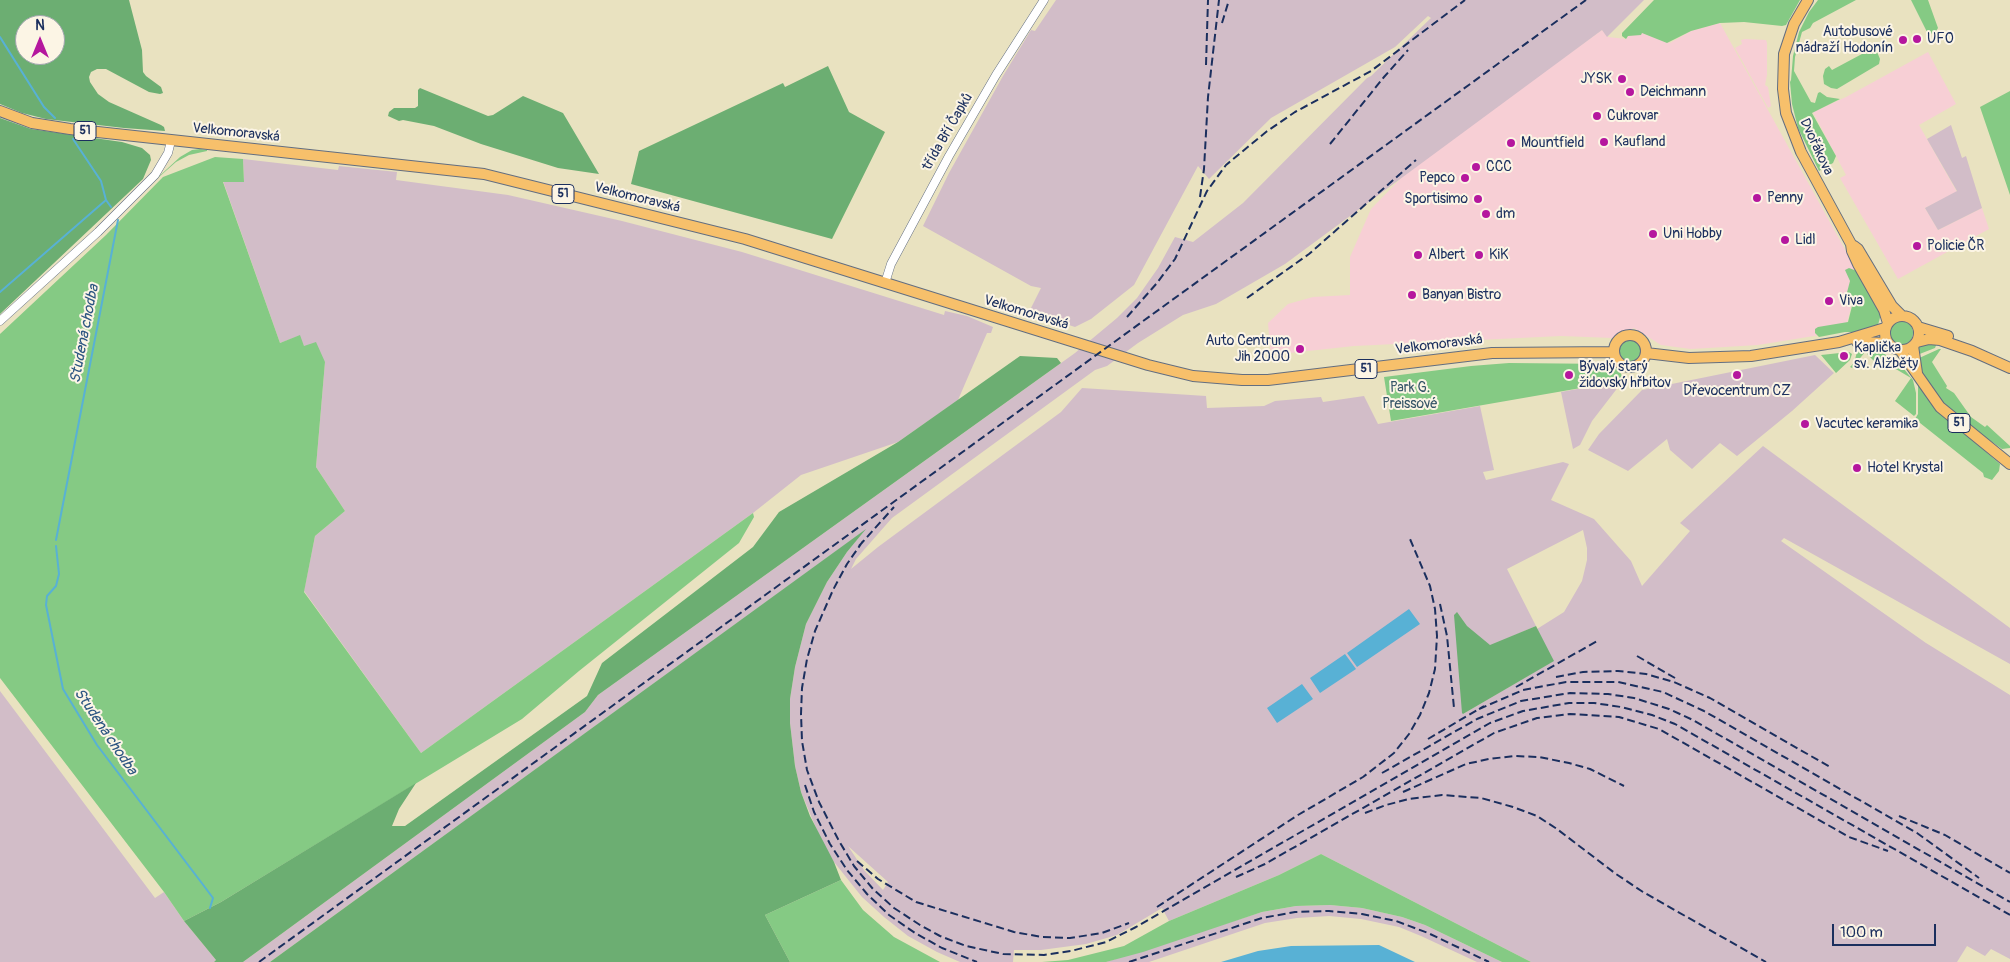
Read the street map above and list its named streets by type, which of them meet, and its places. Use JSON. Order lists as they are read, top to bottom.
{
  "streets": {
    "main road": ["51", "Velkomoravská", "Dvořákova"],
    "street": ["třída Bří Čapků"]
  },
  "crossings": [
    ["51", "Velkomoravská"],
    ["51", "Dvořákova"],
    ["třída Bří Čapků", "Velkomoravská"]
  ],
  "water": ["Studená chodba"],
  "parks": ["Park G. Preissové"],
  "places": [
    "UFO",
    "Autobusové nádraží Hodonín",
    "JYSK",
    "Deichmann",
    "Cukrovar",
    "Kaufland",
    "Mountfield",
    "CCC",
    "Pepco",
    "Penny",
    "Sportisimo",
    "dm",
    "Uni Hobby",
    "Lidl",
    "Policie ČR",
    "Albert",
    "KiK",
    "Banyan Bistro",
    "Viva",
    "Auto Centrum Jih 2000",
    "Kaplička sv. Alžběty",
    "Bývalý starý židovský hřbitov",
    "Dřevocentrum CZ",
    "Vacutec keramika",
    "Hotel Krystal"
  ],
  "scale_bar": "100 m",
  "north": "top"
}
